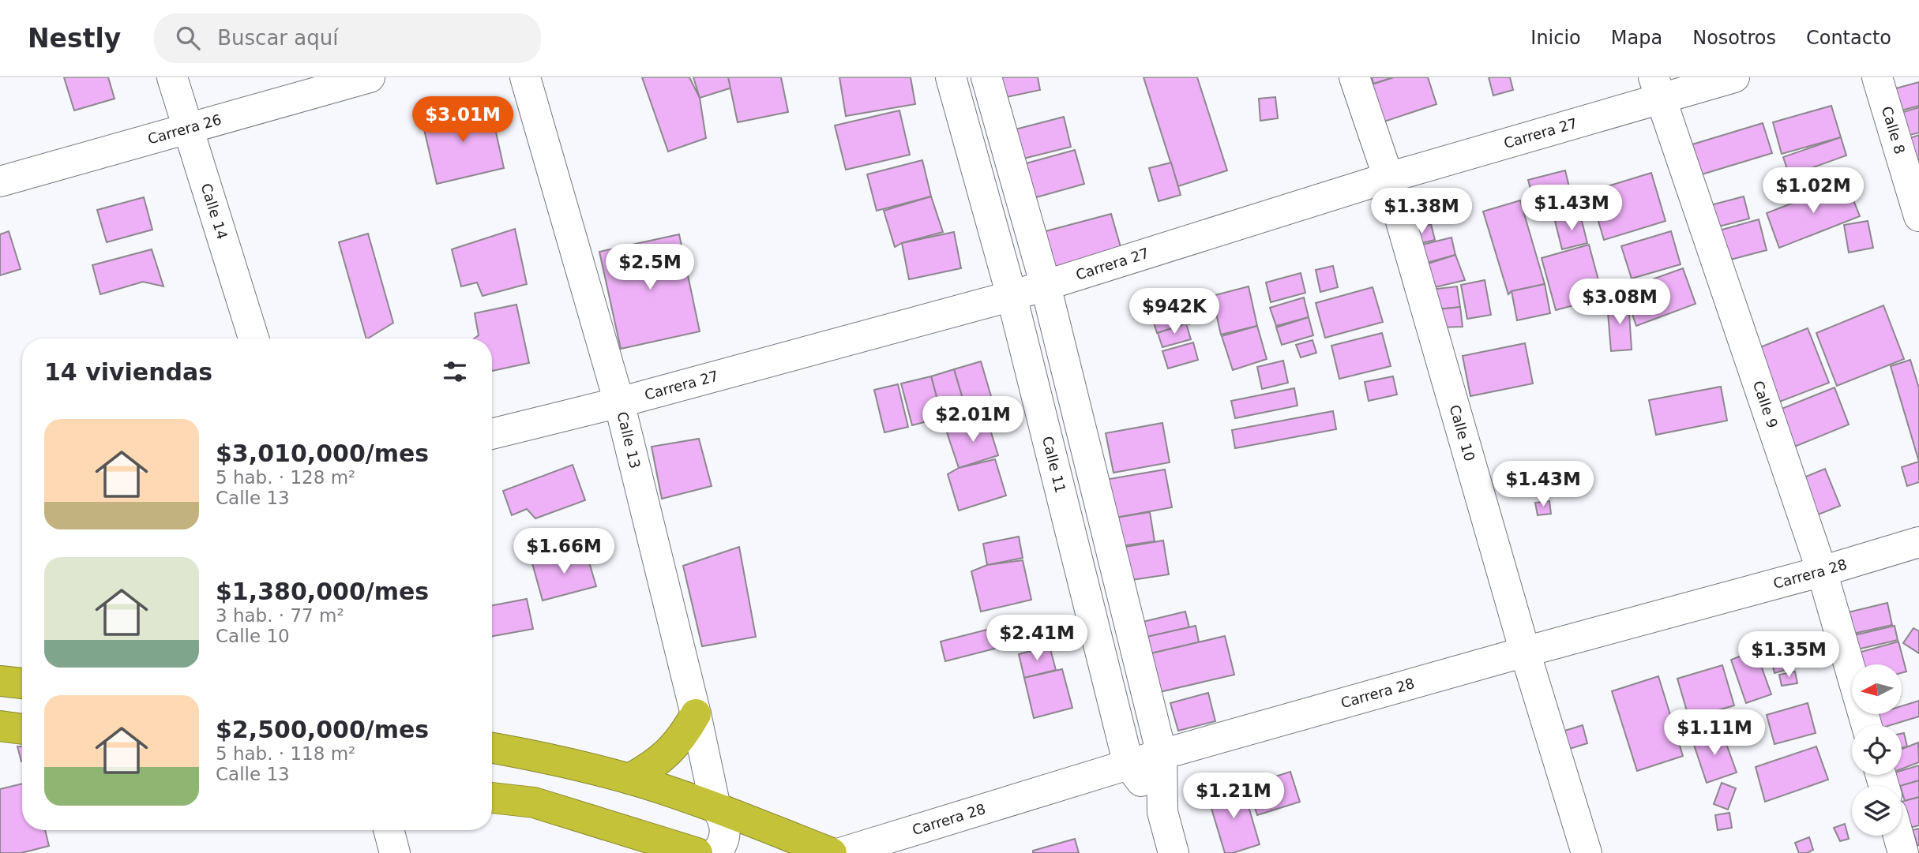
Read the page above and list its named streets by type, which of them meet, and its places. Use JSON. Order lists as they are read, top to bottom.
{
  "streets": {
    "street": [
      "Carrera 26",
      "Calle 8",
      "Carrera 27",
      "Calle 14",
      "Calle 9",
      "Calle 10",
      "Calle 13",
      "Calle 11",
      "Carrera 28"
    ]
  },
  "crossings": [
    ["Carrera 26", "Calle 14"],
    ["Carrera 27", "Calle 9"],
    ["Carrera 27", "Calle 10"],
    ["Carrera 27", "Calle 13"],
    ["Carrera 27", "Calle 11"],
    ["Calle 9", "Carrera 28"],
    ["Calle 10", "Carrera 28"],
    ["Calle 11", "Carrera 28"]
  ],
  "north": "left",
  "page": {
    "header": "Nestly",
    "search": "Buscar aquí",
    "nav": [
      "Inicio",
      "Mapa",
      "Nosotros",
      "Contacto"
    ],
    "price": [
      "$3.01M",
      "$1.02M",
      "$1.43M",
      "$1.38M",
      "$2.5M",
      "$3.08M",
      "$942K",
      "$2.01M",
      "$1.43M",
      "$1.66M",
      "$2.41M",
      "$1.35M",
      "$1.11M",
      "$1.21M"
    ],
    "heading": "14 viviendas",
    "list": [
      {
        "name": "$3,010,000/mes",
        "note": "5 hab. · 128 m² · Calle 13"
      },
      {
        "name": "$1,380,000/mes",
        "note": "3 hab. · 77 m² · Calle 10"
      },
      {
        "name": "$2,500,000/mes",
        "note": "5 hab. · 118 m² · Calle 13"
      }
    ]
  }
}
